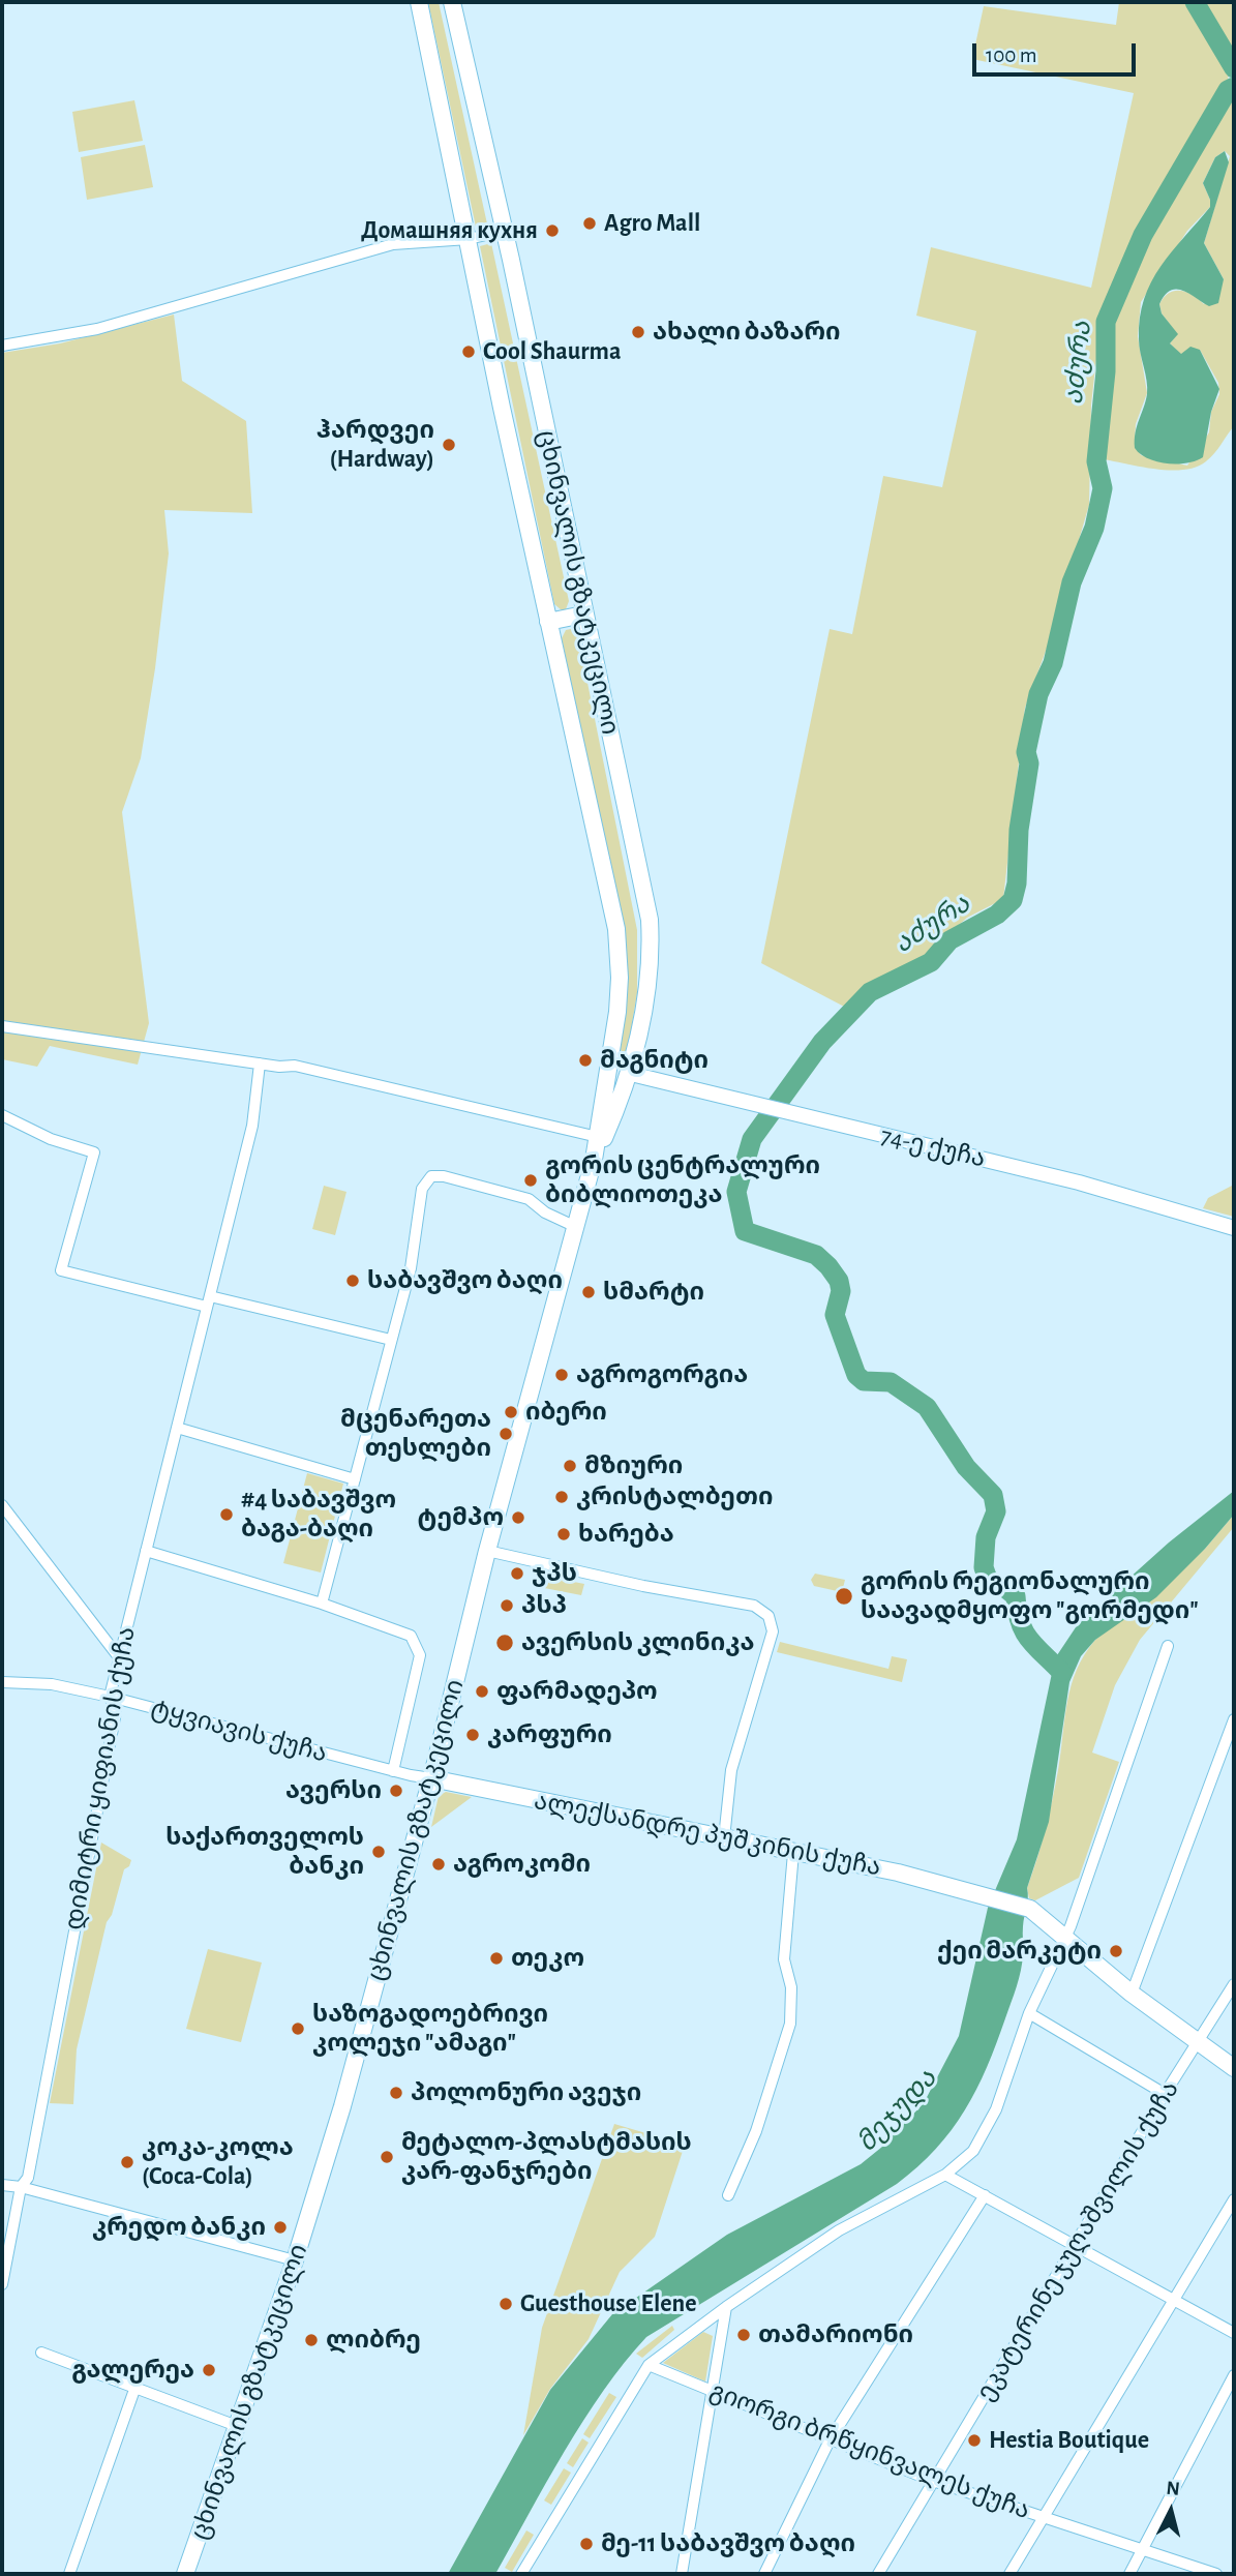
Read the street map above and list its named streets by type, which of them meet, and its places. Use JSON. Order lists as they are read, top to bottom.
{
  "streets": {
    "main road": ["ცხინვალის გზატკეცილი", "ალექსანდრე პუშკინის ქუჩა"],
    "street": [
      "74-ე ქუჩა",
      "ტყვიავის ქუჩა",
      "დიმიტრი ყიფიანის ქუჩა",
      "ეკატერინე ჯუღაშვილის ქუჩა",
      "გიორგი ბრწყინვალეს ქუჩა"
    ]
  },
  "crossings": [
    ["ცხინვალის გზატკეცილი", "74-ე ქუჩა"],
    ["ცხინვალის გზატკეცილი", "ტყვიავის ქუჩა"],
    ["ცხინვალის გზატკეცილი", "ალექსანდრე პუშკინის ქუჩა"],
    ["ტყვიავის ქუჩა", "დიმიტრი ყიფიანის ქუჩა"],
    ["ტყვიავის ქუჩა", "ალექსანდრე პუშკინის ქუჩა"],
    ["ეკატერინე ჯუღაშვილის ქუჩა", "გიორგი ბრწყინვალეს ქუჩა"]
  ],
  "water": ["აძურა", "მეჯუდა"],
  "places": [
    "Agro Mall",
    "Домашняя кухня",
    "ახალი ბაზარი",
    "Cool Shaurma",
    "ჰარდვეი (Hardway)",
    "მაგნიტი",
    "გორის ცენტრალური ბიბლიოთეკა",
    "საბავშვო ბაღი",
    "სმარტი",
    "აგროგორგია",
    "იბერი",
    "მცენარეთა თესლები",
    "მზიური",
    "კრისტალბეთი",
    "#4 საბავშვო ბაგა-ბაღი",
    "ტემპო",
    "ხარება",
    "ჯპს",
    "გორის რეგიონალური საავადმყოფო \"გორმედი\"",
    "პსპ",
    "ავერსის კლინიკა",
    "ფარმადეპო",
    "კარფური",
    "ავერსი",
    "საქართველოს ბანკი",
    "აგროკომი",
    "ქეი მარკეტი",
    "თეკო",
    "საზოგადოებრივი კოლეჯი \"ამაგი\"",
    "პოლონური ავეჯი",
    "მეტალო-პლასტმასის კარ-ფანჯრები",
    "კოკა-კოლა (Coca-Cola)",
    "კრედო ბანკი",
    "Guesthouse Elene",
    "თამარიონი",
    "ლიბრე",
    "გალერეა",
    "Hestia Boutique",
    "მე-11 საბავშვო ბაღი"
  ],
  "scale_bar": "100 m",
  "north": "top"
}
